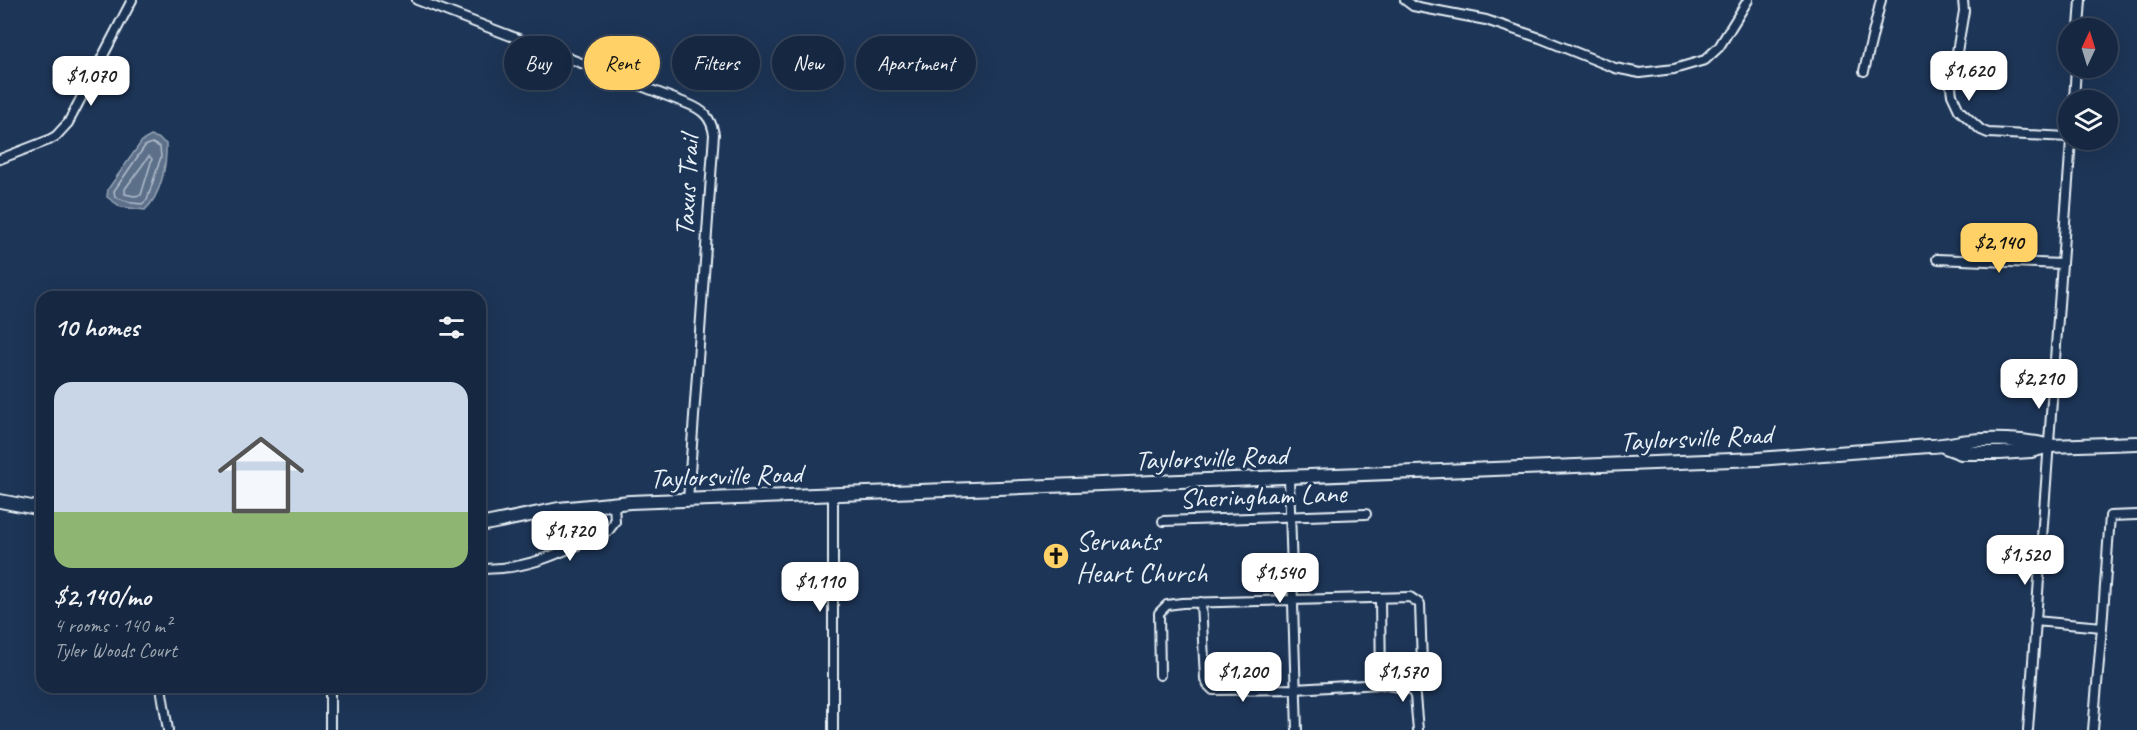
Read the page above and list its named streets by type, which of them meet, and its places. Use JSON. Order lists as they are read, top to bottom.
{
  "streets": {
    "main road": ["Taylorsville Road"],
    "street": ["Taxus Trail", "Sheringham Lane"]
  },
  "crossings": [
    ["Taxus Trail", "Taylorsville Road"]
  ],
  "places": {
    "church": ["Servants Heart Church"]
  },
  "north": "top",
  "page": {
    "chip": [
      "Buy",
      "Rent",
      "Filters",
      "New",
      "Apartment"
    ],
    "price": [
      "$1,620",
      "$1,070",
      "$2,140",
      "$2,210",
      "$1,720",
      "$1,520",
      "$1,540",
      "$1,110",
      "$1,200",
      "$1,570"
    ],
    "heading": "10 homes",
    "list": [
      {
        "name": "$2,140/mo",
        "note": "4 rooms · 140 m² · Tyler Woods Court"
      }
    ]
  }
}
